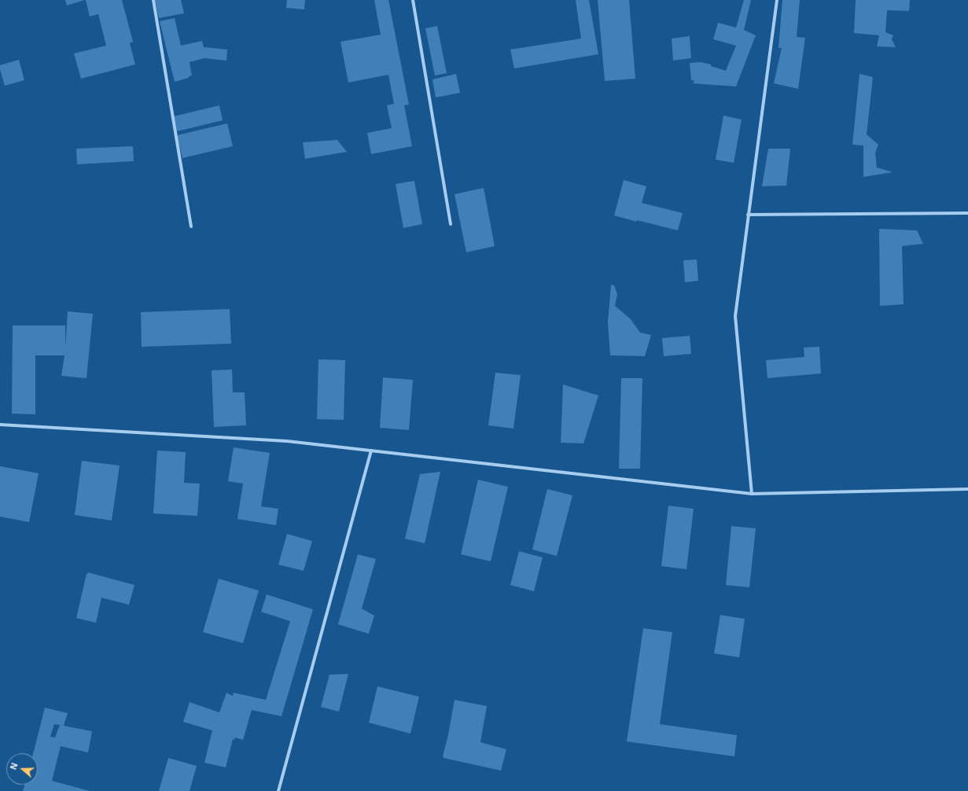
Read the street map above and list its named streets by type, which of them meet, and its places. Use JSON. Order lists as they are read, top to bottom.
{
  "north": "left"
}
